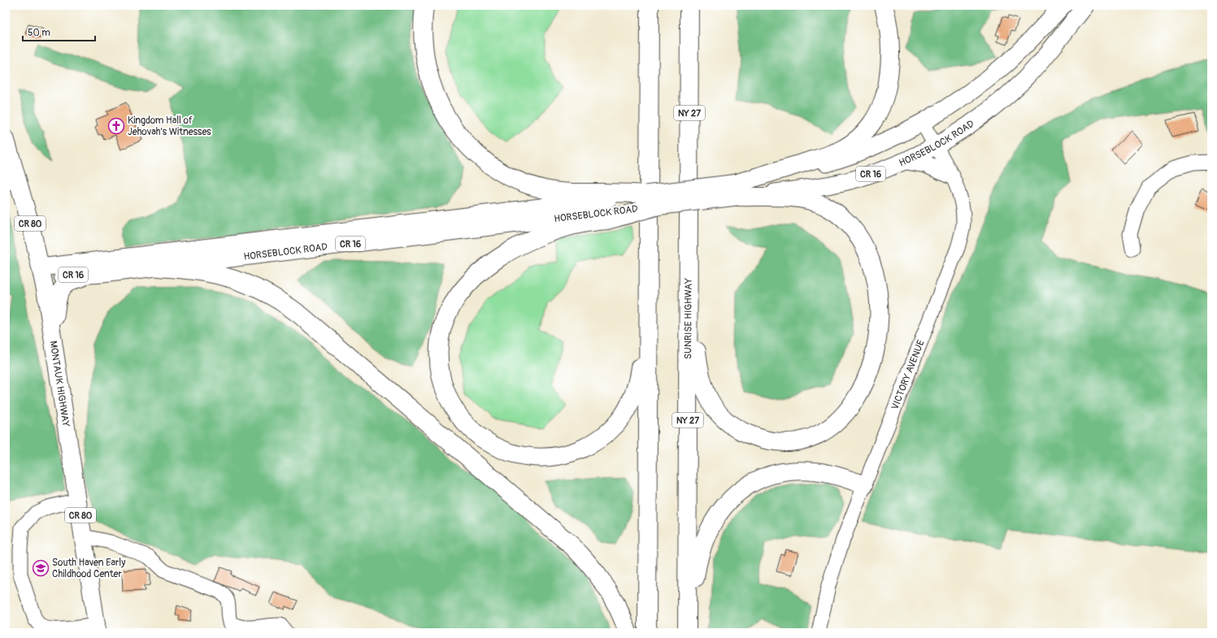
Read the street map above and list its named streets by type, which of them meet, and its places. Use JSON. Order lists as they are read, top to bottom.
{
  "streets": {
    "highway": ["NY 27", "SUNRISE HIGHWAY"],
    "main road": [
      "HORSEBLOCK ROAD",
      "CR 16",
      "CR 80",
      "MONTAUK HIGHWAY"
    ],
    "street": ["VICTORY AVENUE"]
  },
  "crossings": [
    ["HORSEBLOCK ROAD", "VICTORY AVENUE"],
    ["HORSEBLOCK ROAD", "MONTAUK HIGHWAY"]
  ],
  "places": {
    "church": ["Kingdom Hall of Jehovah’s Witnesses"],
    "school or university": ["South Haven Early Childhood Center"]
  },
  "scale_bar": "50 m"
}
